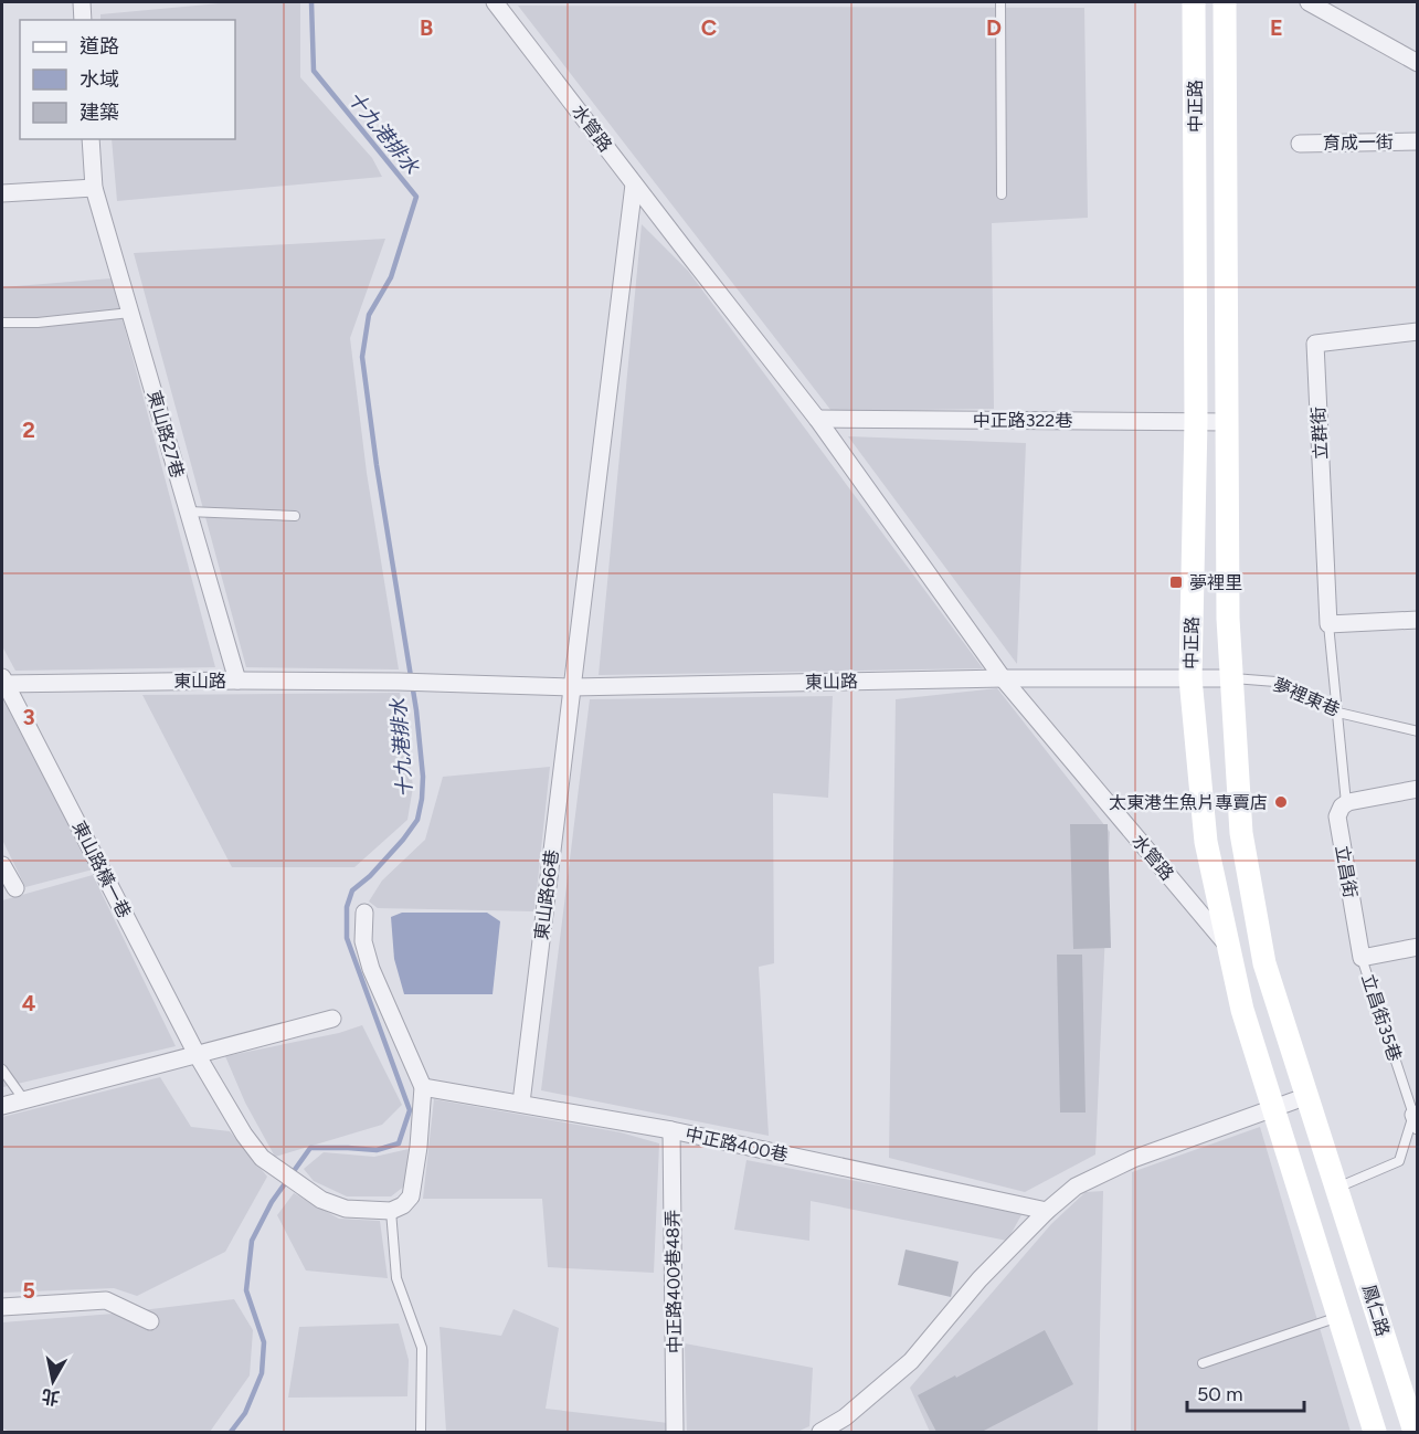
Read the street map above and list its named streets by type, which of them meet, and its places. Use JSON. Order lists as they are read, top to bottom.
{
  "streets": {
    "main road": ["中正路", "鳳仁路"],
    "street": [
      "水管路",
      "育成一街",
      "中正路322巷",
      "立群街",
      "東山路27巷",
      "東山路",
      "東山路橫一巷",
      "立昌街",
      "東山路66巷",
      "中正路400巷",
      "中正路400巷48弄"
    ],
    "lane": ["夢裡東巷", "立昌街35巷"]
  },
  "crossings": [
    ["中正路", "水管路"],
    ["中正路", "中正路322巷"],
    ["中正路", "東山路"],
    ["中正路", "夢裡東巷"],
    ["中正路", "鳳仁路"],
    ["水管路", "中正路322巷"],
    ["水管路", "東山路"],
    ["水管路", "東山路66巷"],
    ["東山路27巷", "東山路"],
    ["東山路", "夢裡東巷"],
    ["東山路", "東山路橫一巷"],
    ["東山路", "東山路66巷"],
    ["立昌街", "立昌街35巷"],
    ["東山路66巷", "中正路400巷"],
    ["中正路400巷", "中正路400巷48弄"]
  ],
  "water": ["十九港排水"],
  "places": {
    "transit": ["夢裡里"],
    "other": ["太東港生魚片專賣店"]
  },
  "legend": ["道路", "水域", "建築"],
  "scale_bar": "50 m",
  "north": "bottom",
  "grid": {
    "columns": [
      "B",
      "C",
      "D",
      "E"
    ],
    "rows": [
      "2",
      "3",
      "4",
      "5"
    ]
  }
}
